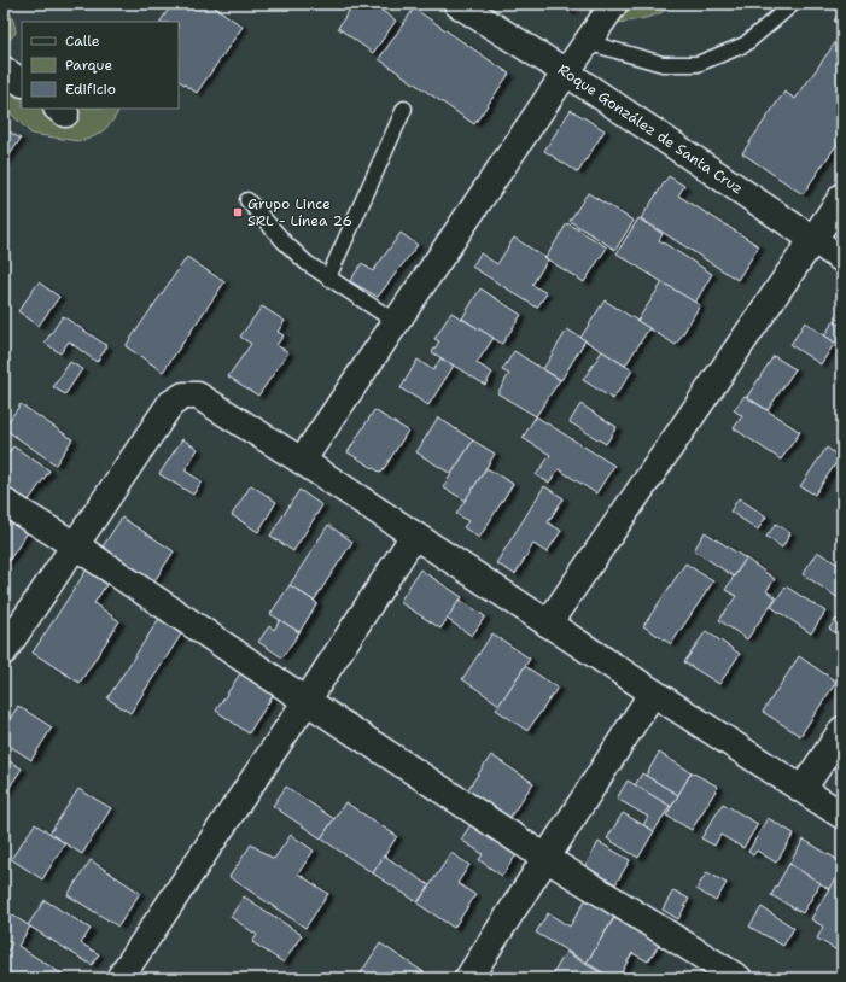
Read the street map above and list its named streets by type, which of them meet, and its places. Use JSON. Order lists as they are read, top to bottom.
{
  "streets": {
    "street": ["Roque González de Santa Cruz"]
  },
  "places": {
    "transit": ["Grupo Lince SRL - Línea 26"]
  },
  "legend": ["Calle", "Parque", "Edificio"]
}
